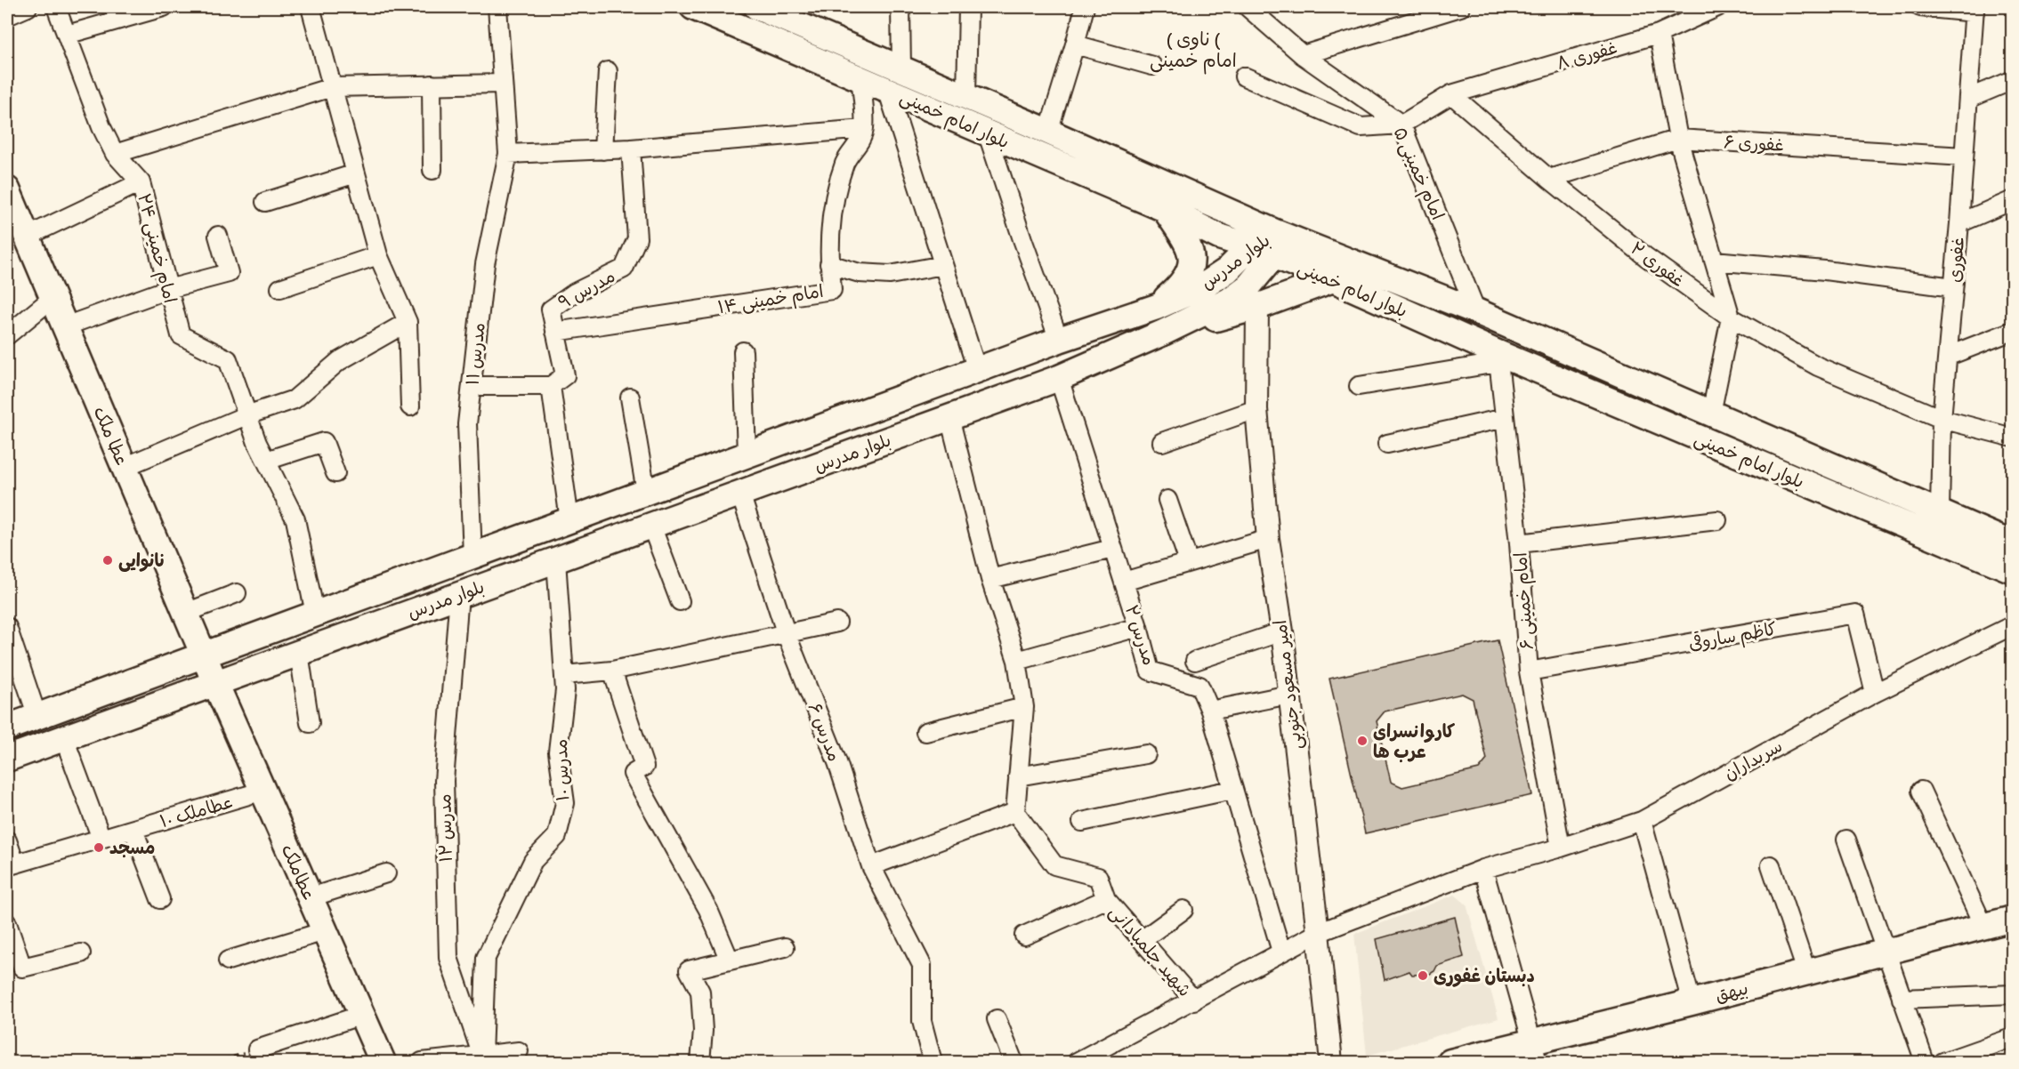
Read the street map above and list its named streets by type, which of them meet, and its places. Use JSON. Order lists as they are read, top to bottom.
{
  "streets": {
    "main road": [
      "بلوار امام خمینی",
      "بلوار مدرس",
      "عطا ملک",
      "عطاملک",
      "بیهق"
    ],
    "street": [
      "غفوری ۸",
      "غفوری ۶",
      "امام خمینی ۵",
      "امام خمینی ۲۴",
      "غفوری",
      "غفوری ۲",
      "مدرس ۹",
      "امام خمینی ۱۴",
      "مدرس ۱۱",
      "امام خمینی ۶",
      "مدرس ۲",
      "کاظم ساروقی",
      "امیر مسعود جنوبی",
      "مدرس ۶",
      "سربداران",
      "مدرس ۱۰",
      "عطاملک ۱۰",
      "مدرس ۱۲",
      "شهید جلمبادانی"
    ]
  },
  "crossings": [
    ["غفوری ۸", "غفوری ۲"],
    ["بلوار امام خمینی", "امام خمینی ۵"],
    ["بلوار امام خمینی", "غفوری"],
    ["بلوار امام خمینی", "بلوار مدرس"],
    ["بلوار امام خمینی", "امام خمینی ۶"],
    ["غفوری ۶", "غفوری"],
    ["غفوری ۶", "غفوری ۲"],
    ["امام خمینی ۲۴", "بلوار مدرس"],
    ["غفوری", "غفوری ۲"],
    ["بلوار مدرس", "مدرس ۱۱"],
    ["بلوار مدرس", "عطا ملک"],
    ["بلوار مدرس", "مدرس ۲"],
    ["بلوار مدرس", "مدرس ۶"],
    ["بلوار مدرس", "مدرس ۱۰"],
    ["بلوار مدرس", "مدرس ۱۲"],
    ["بلوار مدرس", "عطاملک"],
    ["مدرس ۹", "امام خمینی ۱۴"],
    ["عطا ملک", "عطاملک"],
    ["امام خمینی ۶", "کاظم ساروقی"],
    ["امام خمینی ۶", "سربداران"],
    ["مدرس ۲", "سربداران"],
    ["کاظم ساروقی", "سربداران"],
    ["امیر مسعود جنوبی", "سربداران"],
    ["سربداران", "شهید جلمبادانی"],
    ["مدرس ۱۰", "مدرس ۱۲"],
    ["عطاملک ۱۰", "عطاملک"]
  ],
  "districts": ["( ناوی ( امام خمینی"],
  "places": [
    "نانوایی",
    "کاروانسرای عرب ها",
    "مسجد",
    "دبستان غفوری"
  ]
}
